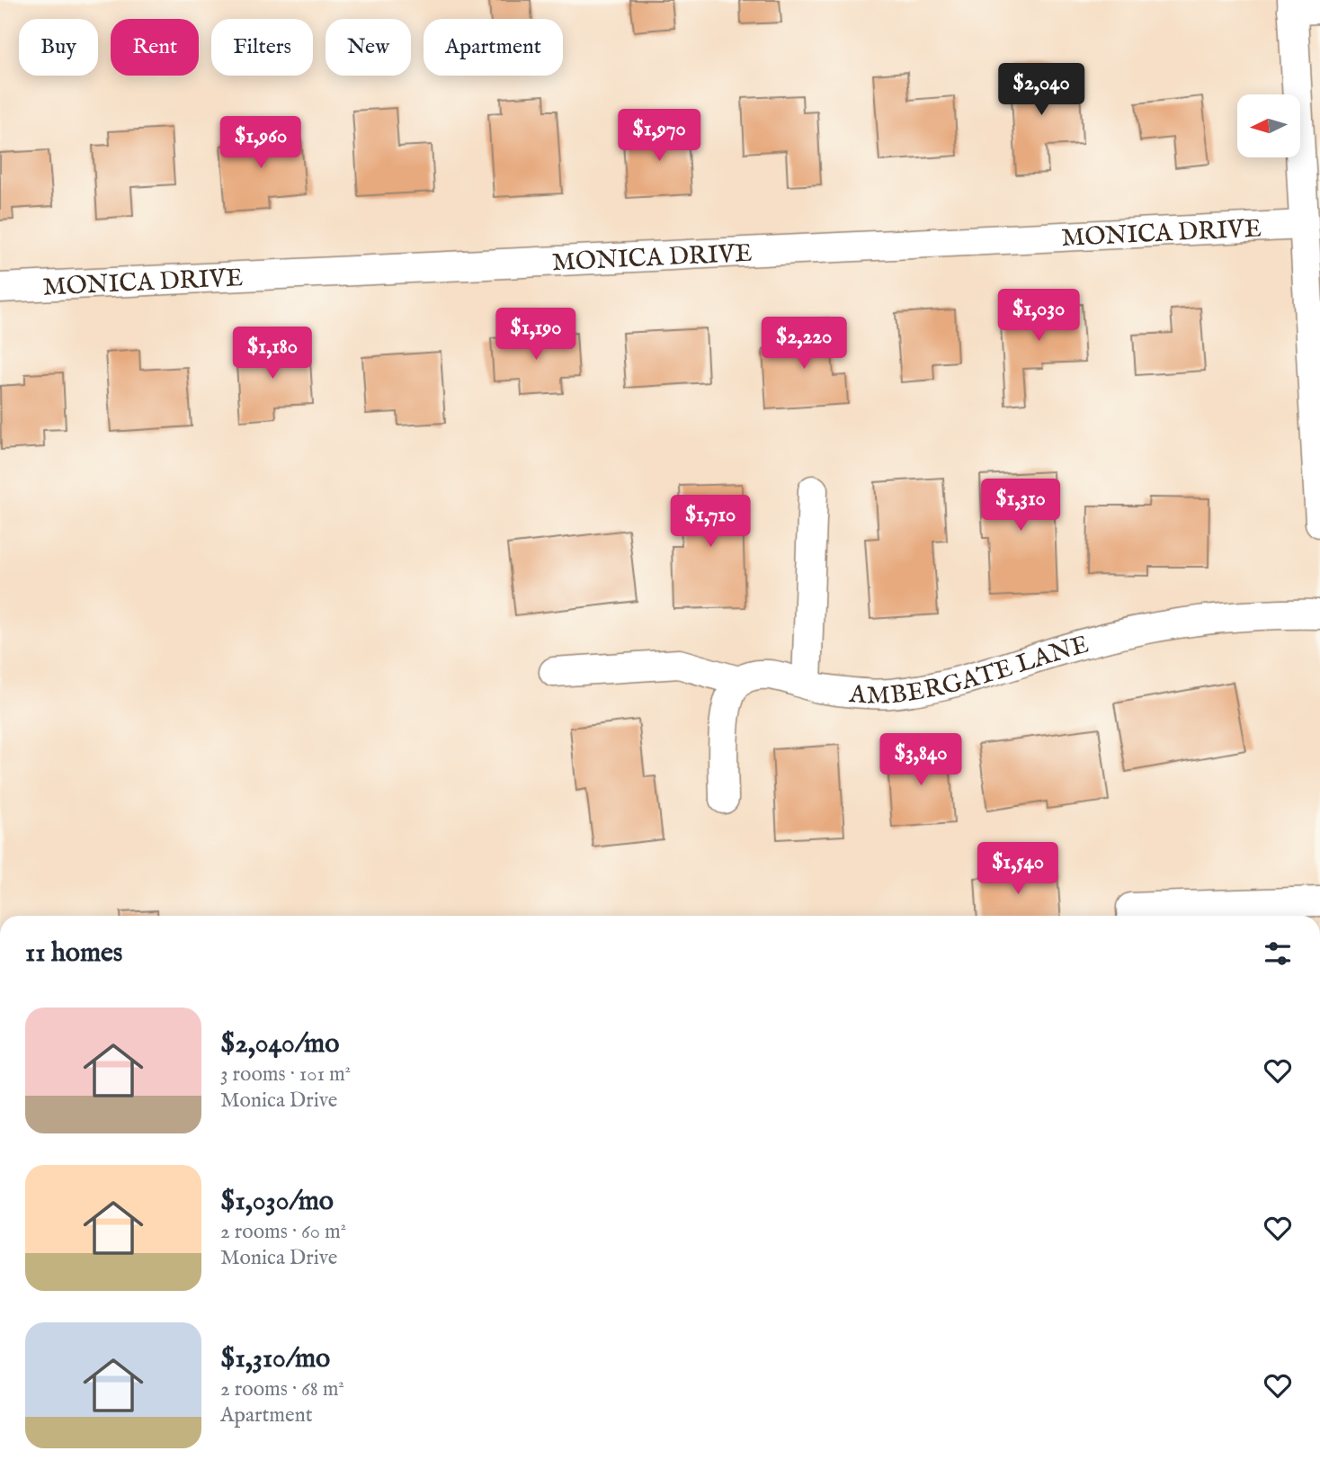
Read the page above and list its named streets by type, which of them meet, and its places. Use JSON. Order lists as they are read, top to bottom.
{
  "streets": {
    "street": ["MONICA DRIVE", "AMBERGATE LANE"]
  },
  "north": "left",
  "page": {
    "chip": [
      "Buy",
      "Rent",
      "Filters",
      "New",
      "Apartment"
    ],
    "price": [
      "$2,040",
      "$1,970",
      "$1,960",
      "$1,030",
      "$1,190",
      "$2,220",
      "$1,180",
      "$1,310",
      "$1,710",
      "$3,840",
      "$1,540"
    ],
    "heading": "11 homes",
    "list": [
      {
        "name": "$2,040/mo",
        "note": "3 rooms · 101 m² · Monica Drive"
      },
      {
        "name": "$1,030/mo",
        "note": "2 rooms · 60 m² · Monica Drive"
      },
      {
        "name": "$1,310/mo",
        "note": "2 rooms · 68 m² · Apartment"
      }
    ]
  }
}
